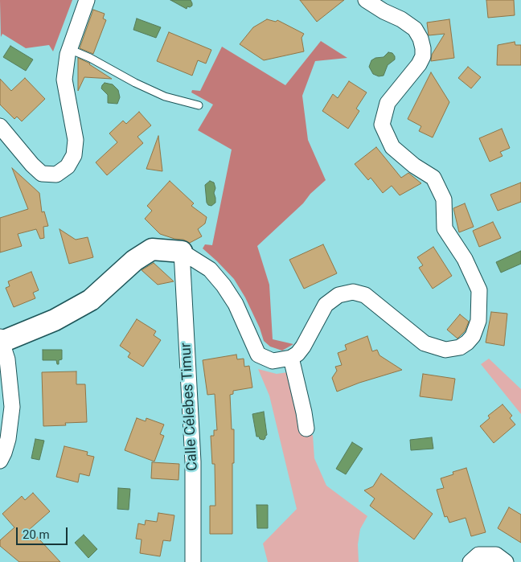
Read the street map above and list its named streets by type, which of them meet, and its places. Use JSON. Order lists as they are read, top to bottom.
{
  "streets": {
    "street": ["Calle Célebes Timur"]
  },
  "scale_bar": "20 m"
}
